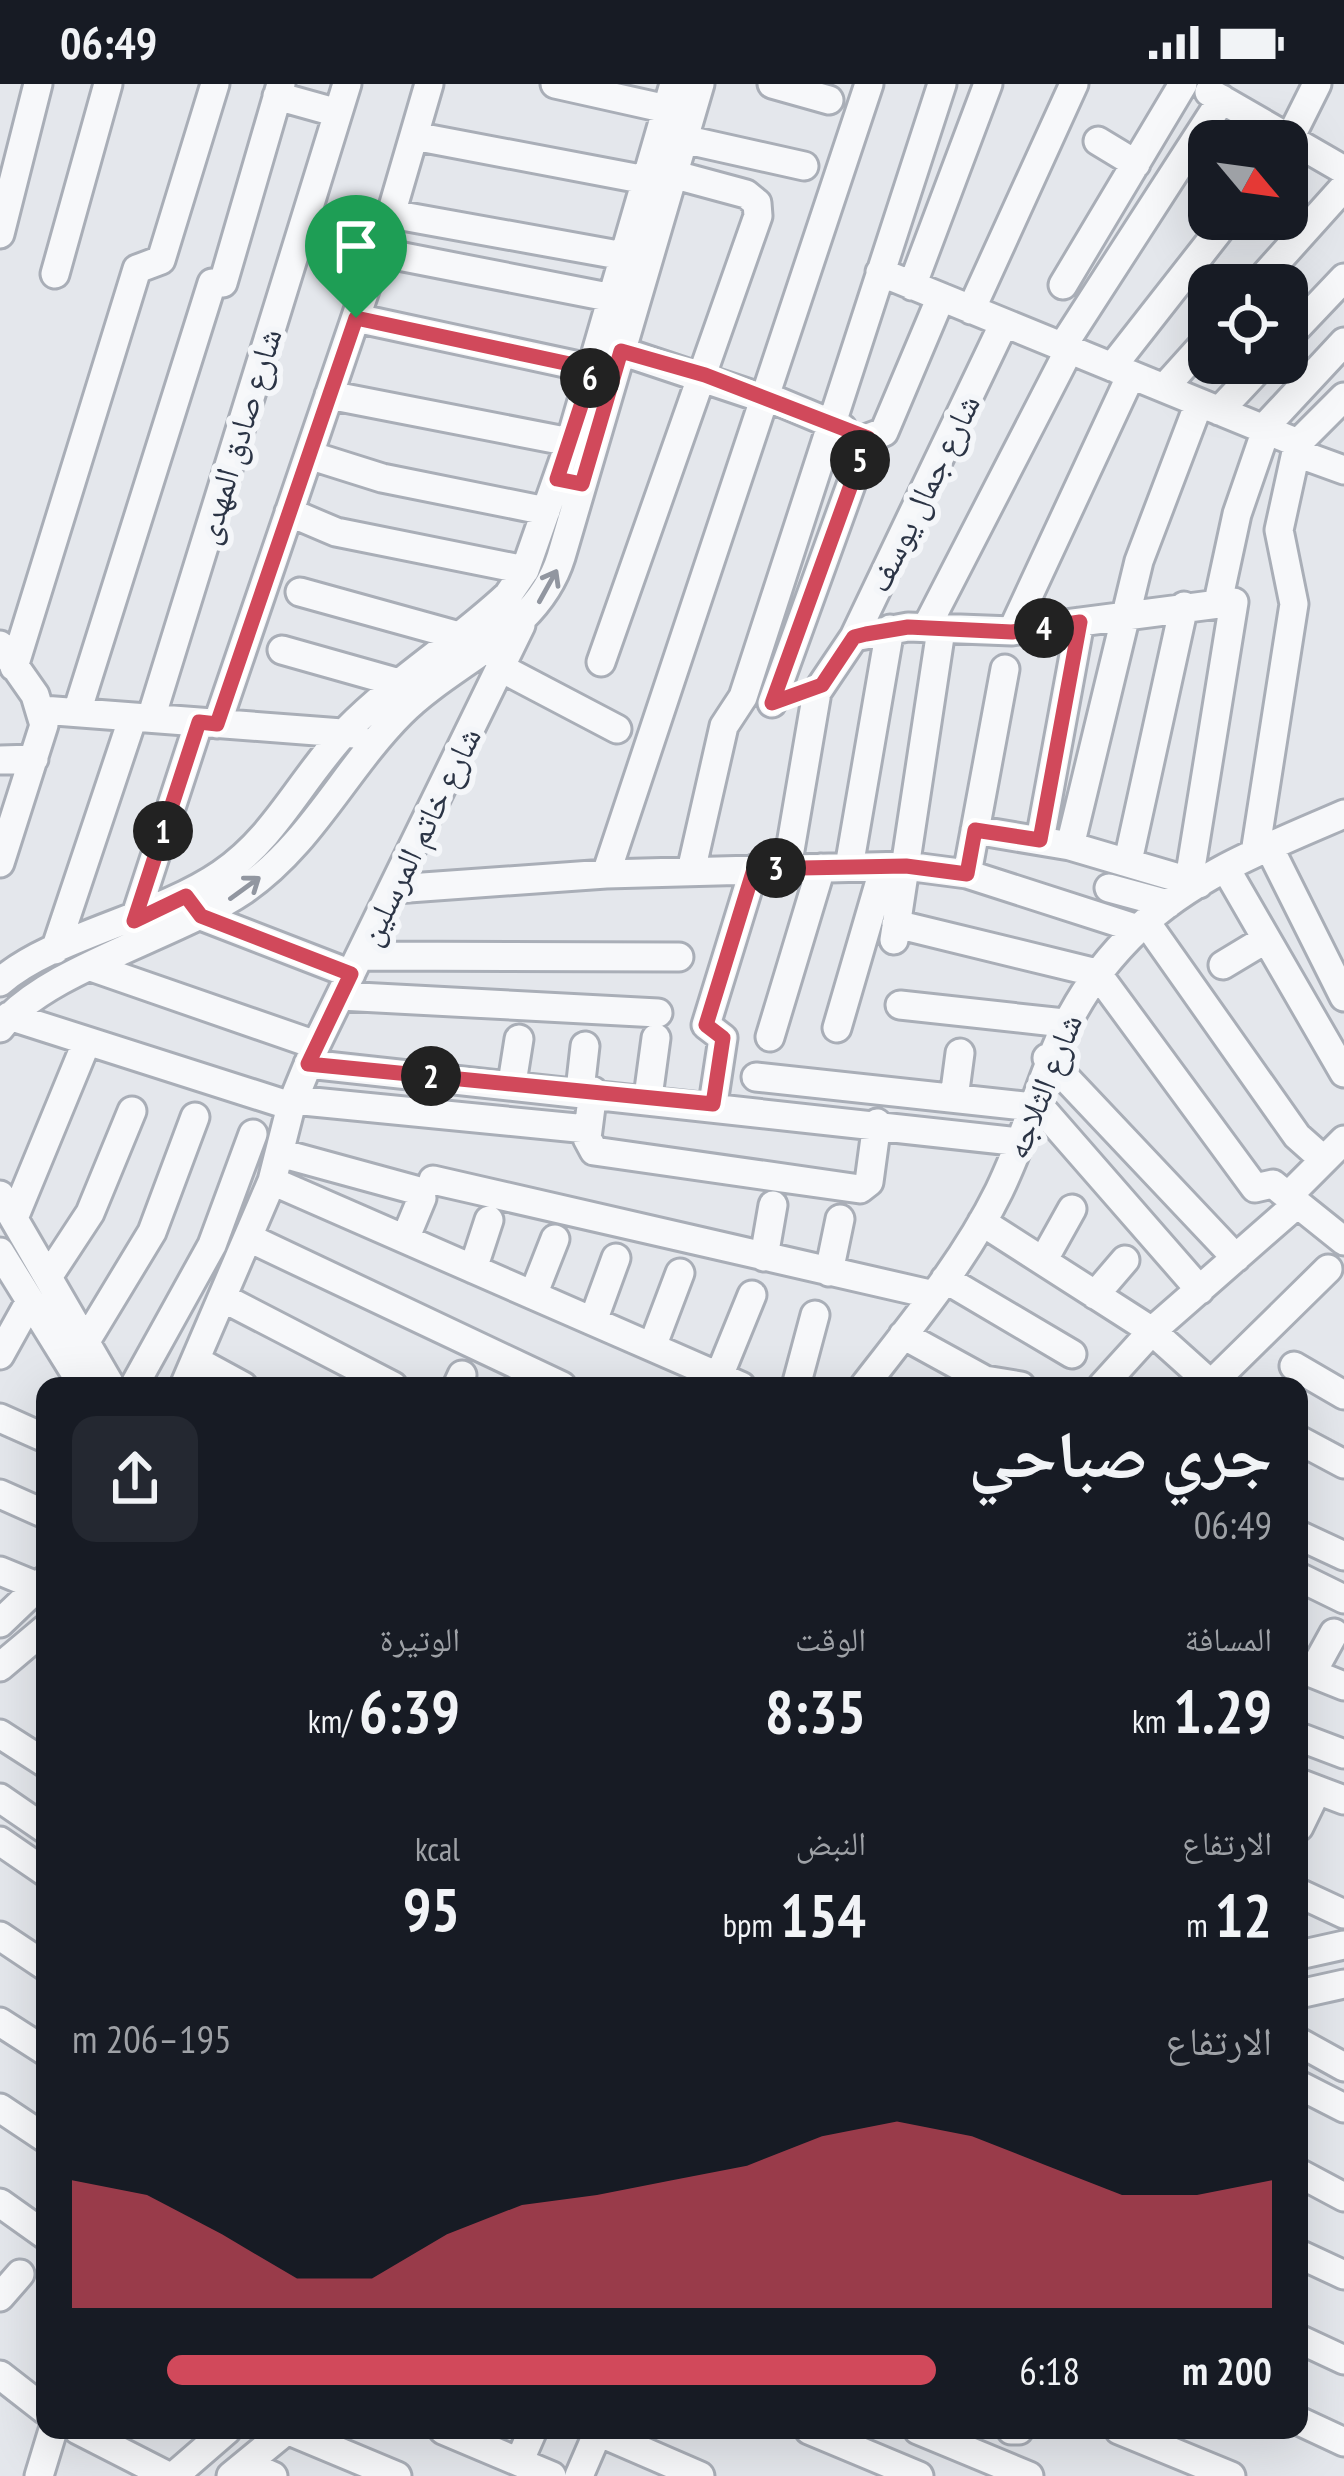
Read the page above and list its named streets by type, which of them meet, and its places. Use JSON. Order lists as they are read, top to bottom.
{
  "streets": {
    "street": [
      "شارع صادق المهدى",
      "شارع جمال يوسف",
      "شارع خاتم المرسلين",
      "شارع الثلاجه"
    ]
  },
  "north": "bottom right",
  "page": {
    "status": "06:49",
    "pins": [
      "6",
      "5",
      "4",
      "1",
      "3",
      "2"
    ],
    "heading": ["جري صباحي", "06:49"],
    "stats": [
      ["المسافة", "1.29 km"],
      ["الوقت", "8:35"],
      ["الوتيرة", "6:39 /km"],
      ["الارتفاع", "12 m"],
      ["النبض", "154 bpm"],
      ["kcal", "95"]
    ],
    "chart": ["الارتفاع", "195–206 m"],
    "list": [
      {
        "name": "200 m",
        "note": "6:18"
      }
    ]
  }
}
